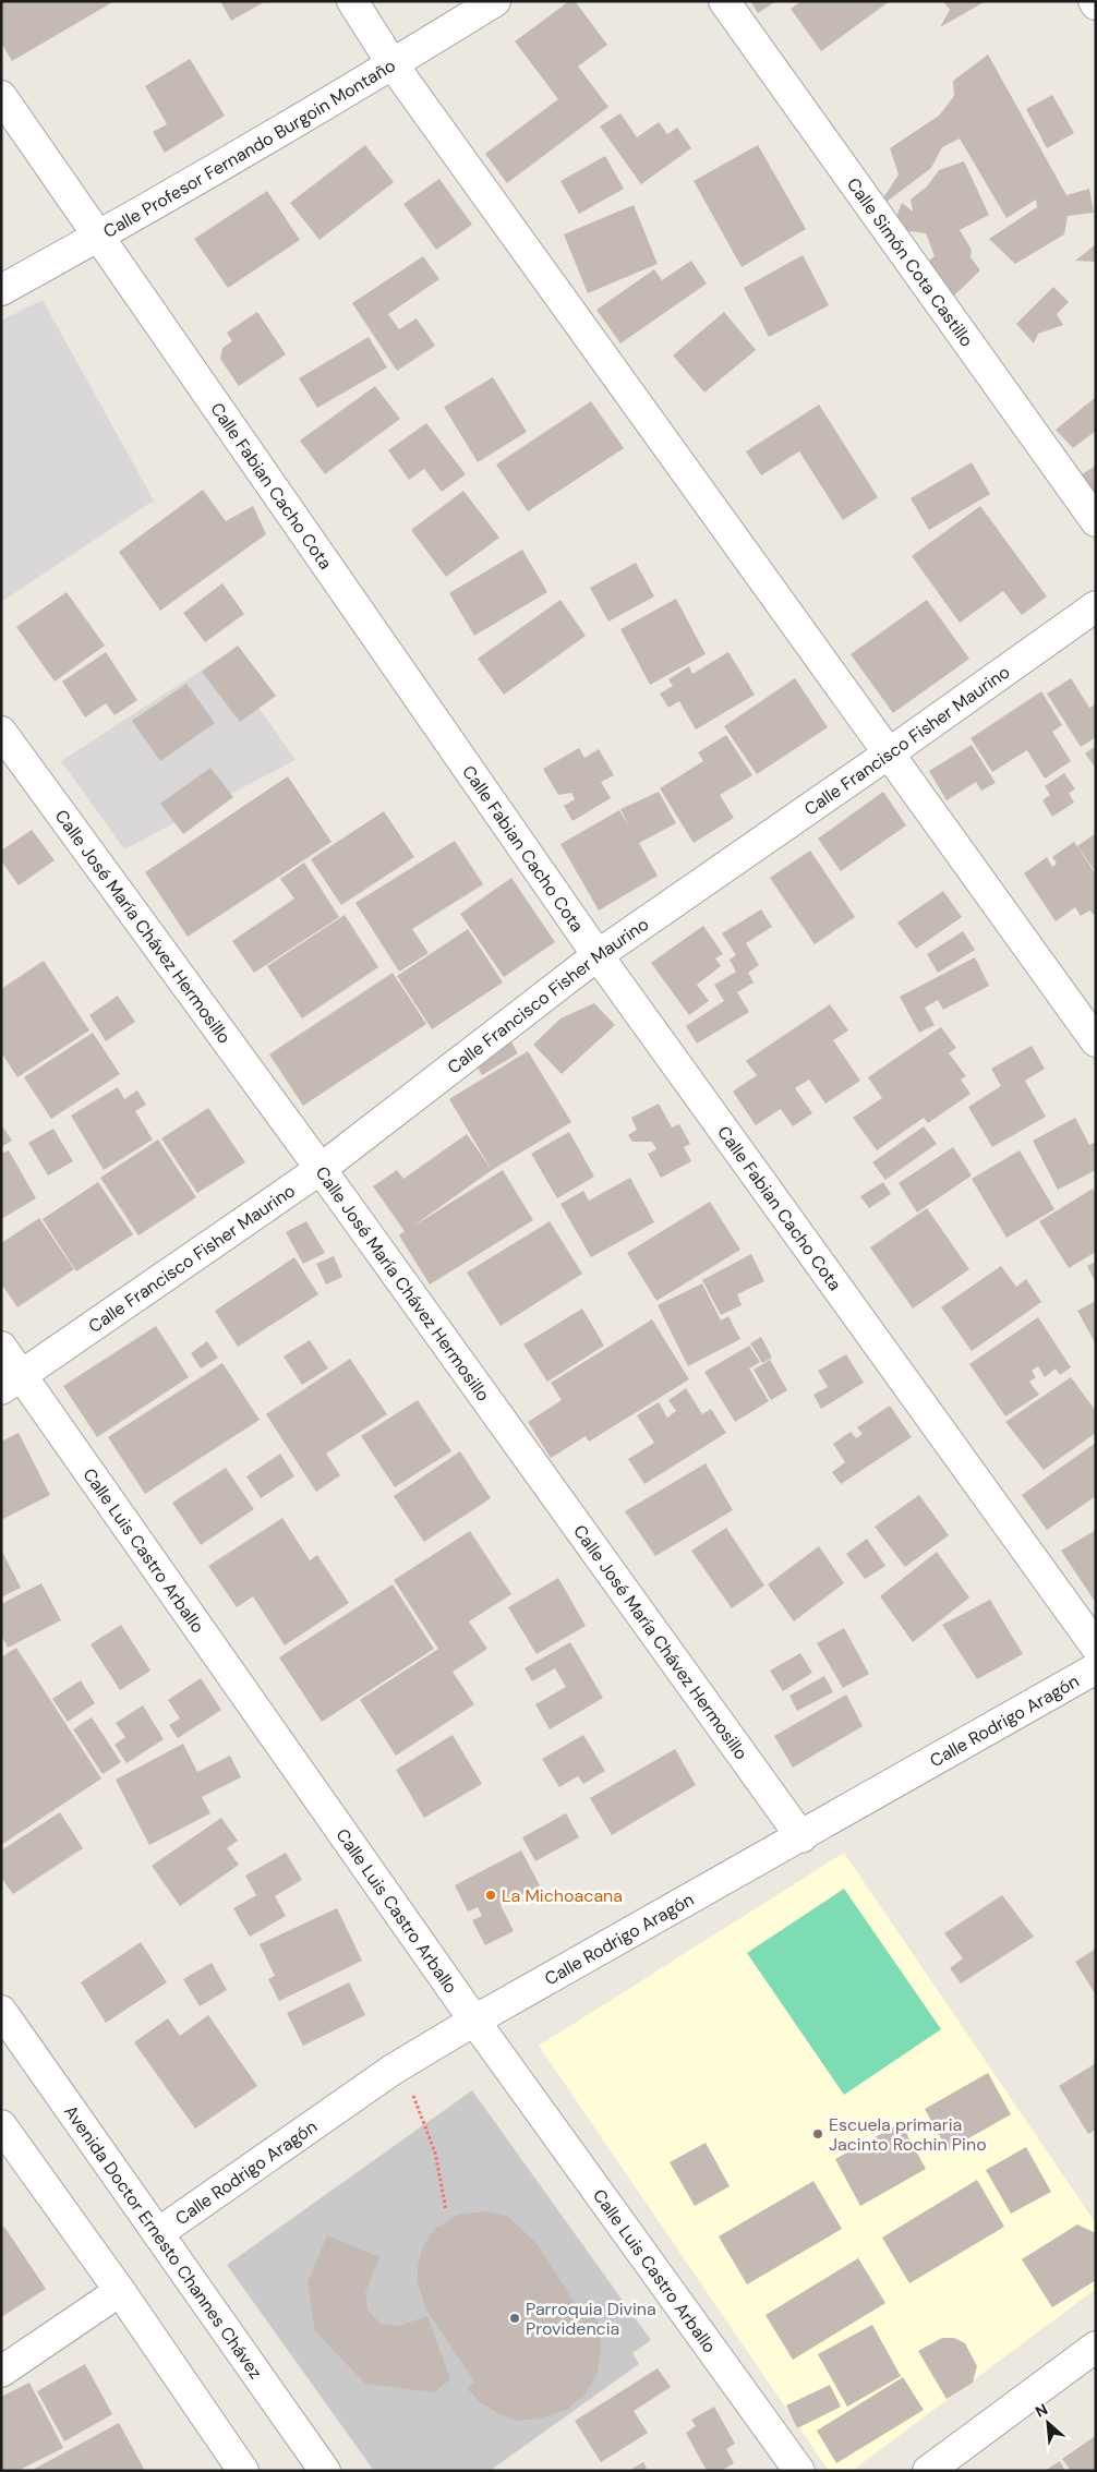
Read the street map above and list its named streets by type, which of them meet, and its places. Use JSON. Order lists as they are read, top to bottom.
{
  "streets": {
    "street": [
      "Calle Profesor Fernando Burgoin Montaño",
      "Calle Simón Cota Castillo",
      "Calle Fabian Cacho Cota",
      "Calle Francisco Fisher Maurino",
      "Calle José María Chávez Hermosillo",
      "Calle Luis Castro Arballo",
      "Calle Rodrigo Aragón",
      "Avenida Doctor Ernesto Channes Chávez"
    ]
  },
  "crossings": [
    ["Calle Profesor Fernando Burgoin Montaño", "Calle Fabian Cacho Cota"],
    ["Calle Fabian Cacho Cota", "Calle Francisco Fisher Maurino"],
    ["Calle Francisco Fisher Maurino", "Calle José María Chávez Hermosillo"],
    ["Calle Francisco Fisher Maurino", "Calle Luis Castro Arballo"],
    ["Calle José María Chávez Hermosillo", "Calle Rodrigo Aragón"],
    ["Calle Luis Castro Arballo", "Calle Rodrigo Aragón"],
    ["Calle Rodrigo Aragón", "Avenida Doctor Ernesto Channes Chávez"]
  ],
  "places": ["La Michoacana", "Escuela primaria Jacinto Rochin Pino", "Parroquia Divina Providencia"],
  "north": "top left"
}
